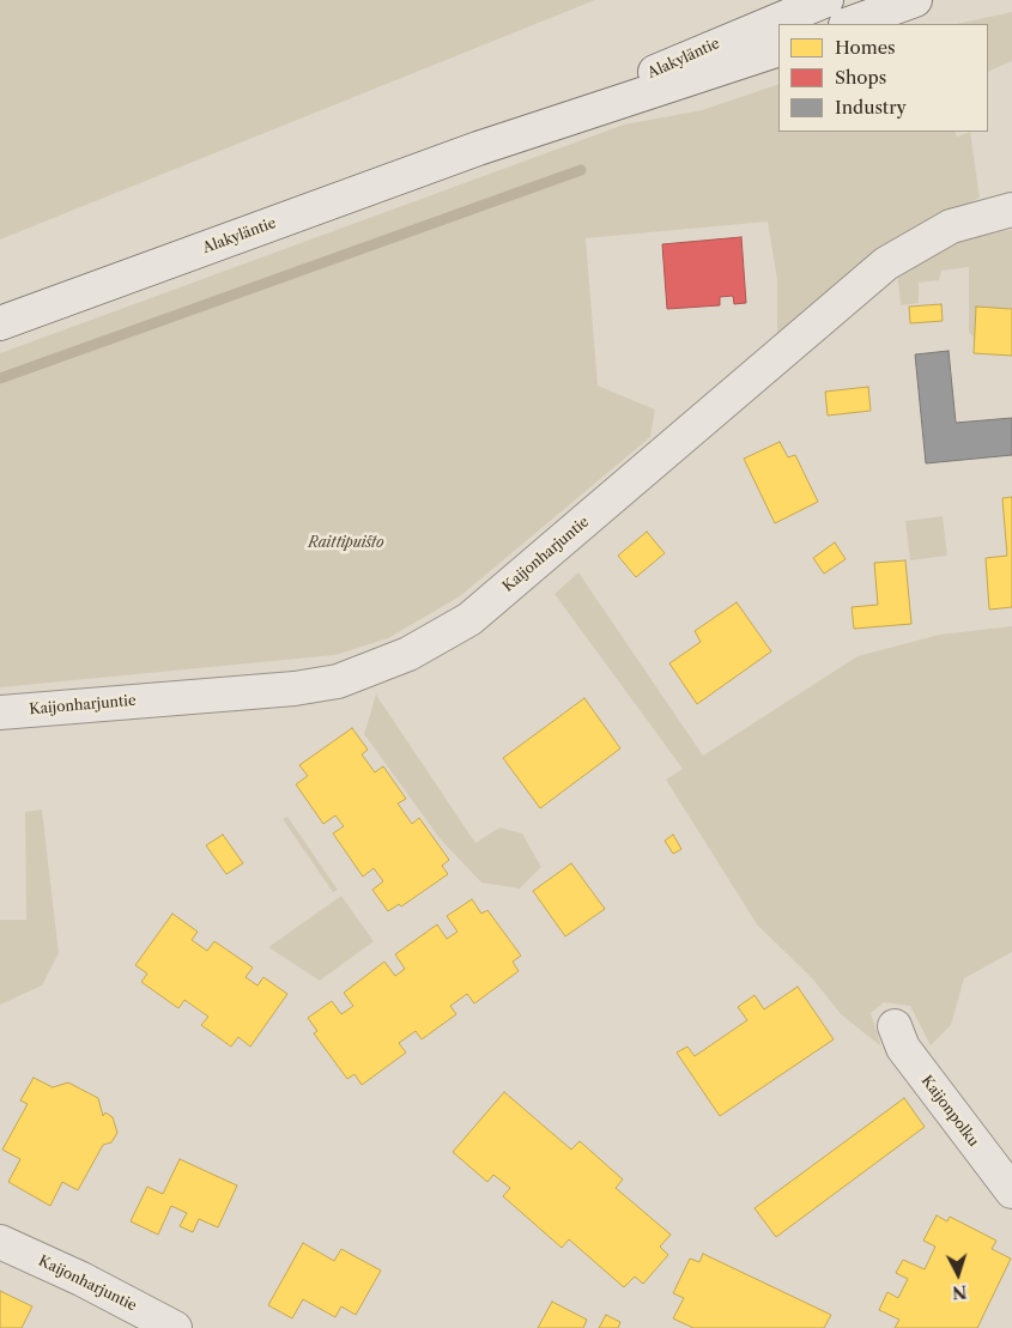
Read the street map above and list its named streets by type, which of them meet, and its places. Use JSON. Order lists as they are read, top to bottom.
{
  "streets": {
    "street": ["Alakyläntie", "Kaijonharjuntie", "Kaijonpolku"]
  },
  "parks": ["Raittipuisto"],
  "legend": ["Homes", "Shops", "Industry"],
  "north": "bottom"
}
